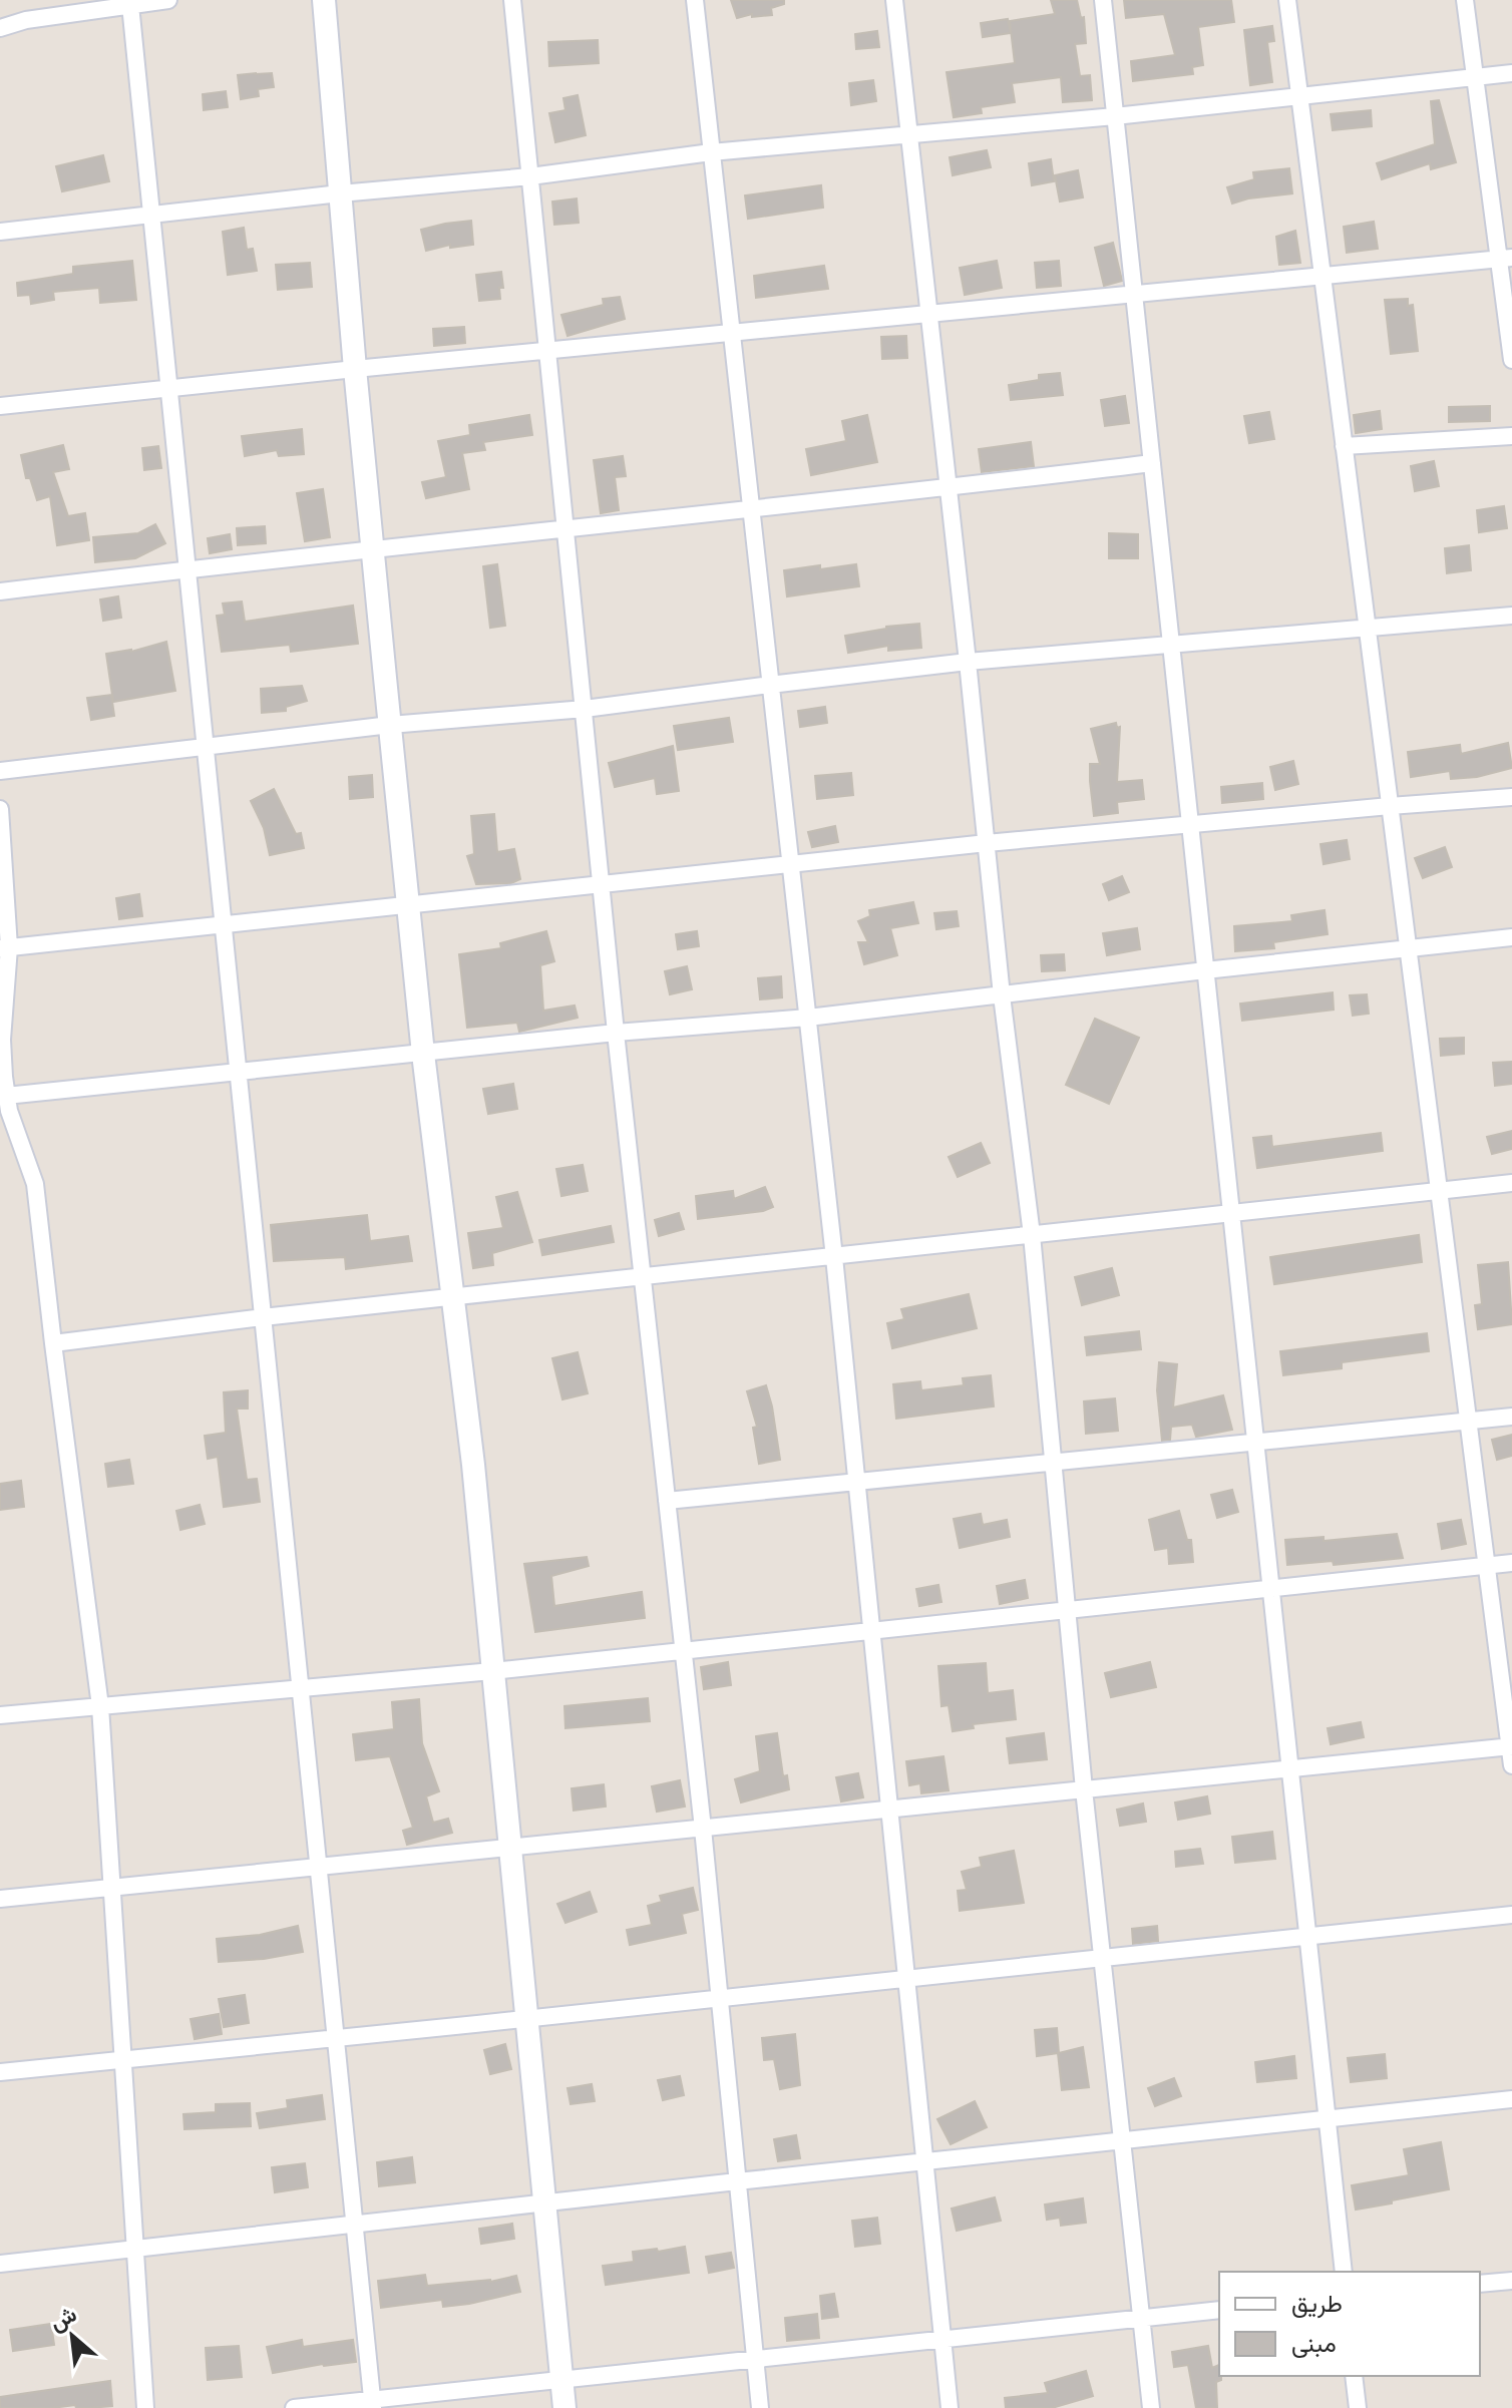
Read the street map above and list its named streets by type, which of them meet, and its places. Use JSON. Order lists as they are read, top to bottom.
{
  "legend": ["طريق", "مبنى"],
  "north": "top left"
}
